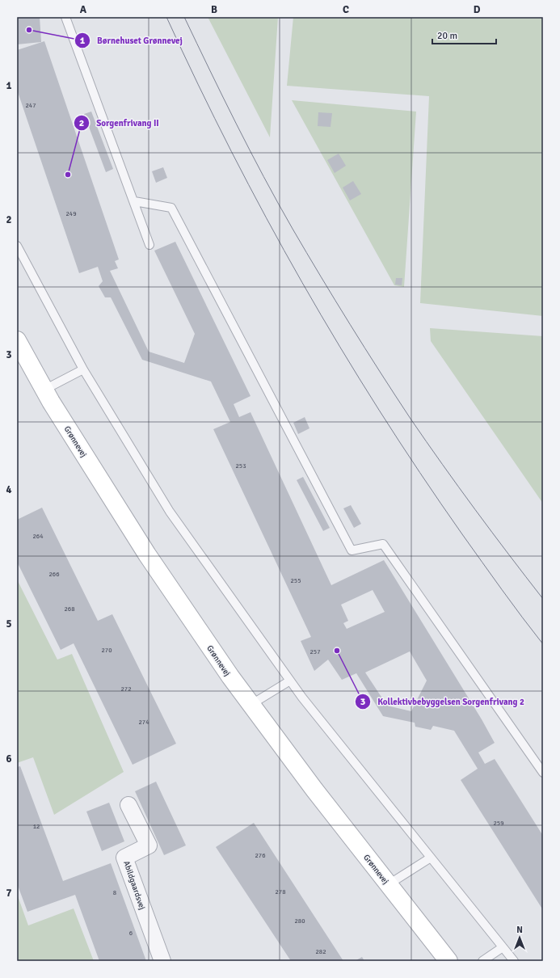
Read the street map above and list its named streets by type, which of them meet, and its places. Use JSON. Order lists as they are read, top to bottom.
{
  "streets": {
    "street": ["Grønnevej", "Abildgaardsvej"]
  },
  "places": ["Børnehuset Grønnevej", "Sorgenfrivang II", "Kollektivbebyggelsen Sorgenfrivang 2"],
  "house_numbers": [
    "247",
    "249",
    "253",
    "264",
    "266",
    "255",
    "268",
    "270",
    "257",
    "272",
    "274",
    "259",
    "12",
    "276",
    "278",
    "8",
    "280",
    "6",
    "282"
  ],
  "scale_bar": "20 m",
  "north": "top",
  "grid": {
    "columns": [
      "A",
      "B",
      "C",
      "D"
    ],
    "rows": [
      "1",
      "2",
      "3",
      "4",
      "5",
      "6",
      "7"
    ]
  }
}
